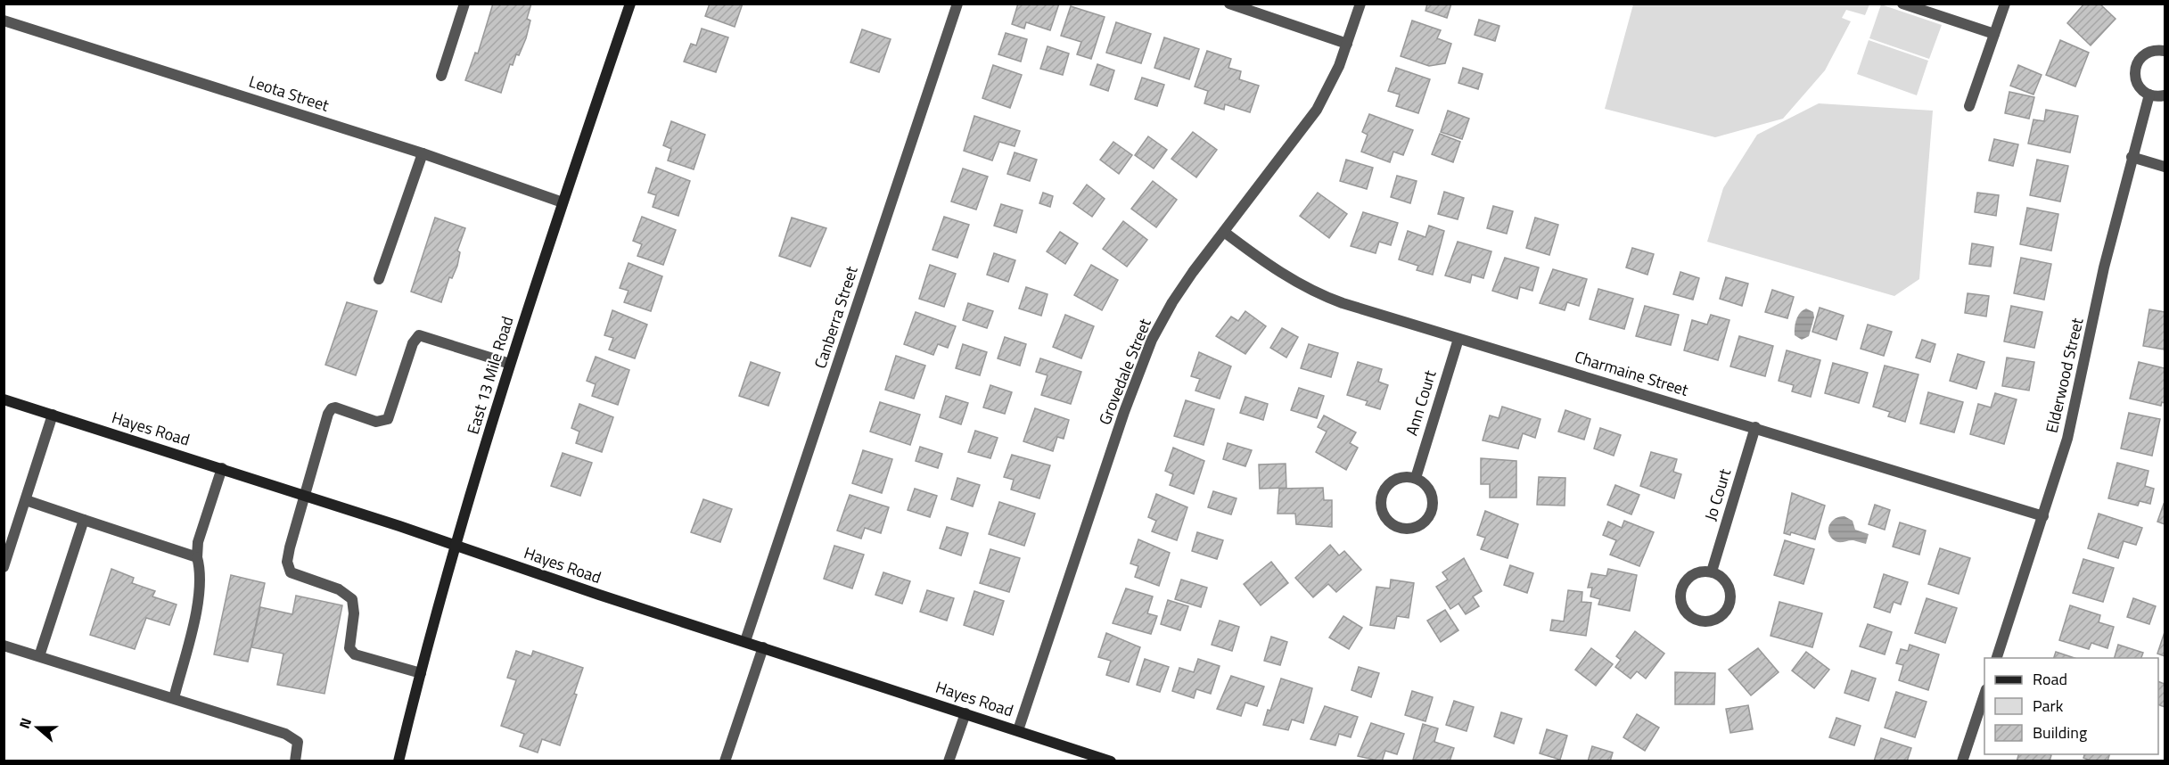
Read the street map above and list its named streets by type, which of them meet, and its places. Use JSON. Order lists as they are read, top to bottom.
{
  "streets": {
    "street": [
      "Leota Street",
      "Canberra Street",
      "Grovedale Street",
      "Charmaine Street",
      "East 13 Mile Road",
      "Elderwood Street",
      "Ann Court",
      "Hayes Road",
      "Jo Court"
    ]
  },
  "crossings": [
    ["Leota Street", "East 13 Mile Road"],
    ["Canberra Street", "Hayes Road"],
    ["Grovedale Street", "Charmaine Street"],
    ["Grovedale Street", "Hayes Road"],
    ["Charmaine Street", "Elderwood Street"],
    ["Charmaine Street", "Ann Court"],
    ["Charmaine Street", "Jo Court"],
    ["East 13 Mile Road", "Hayes Road"]
  ],
  "legend": ["Road", "Park", "Building"],
  "north": "left"
}
